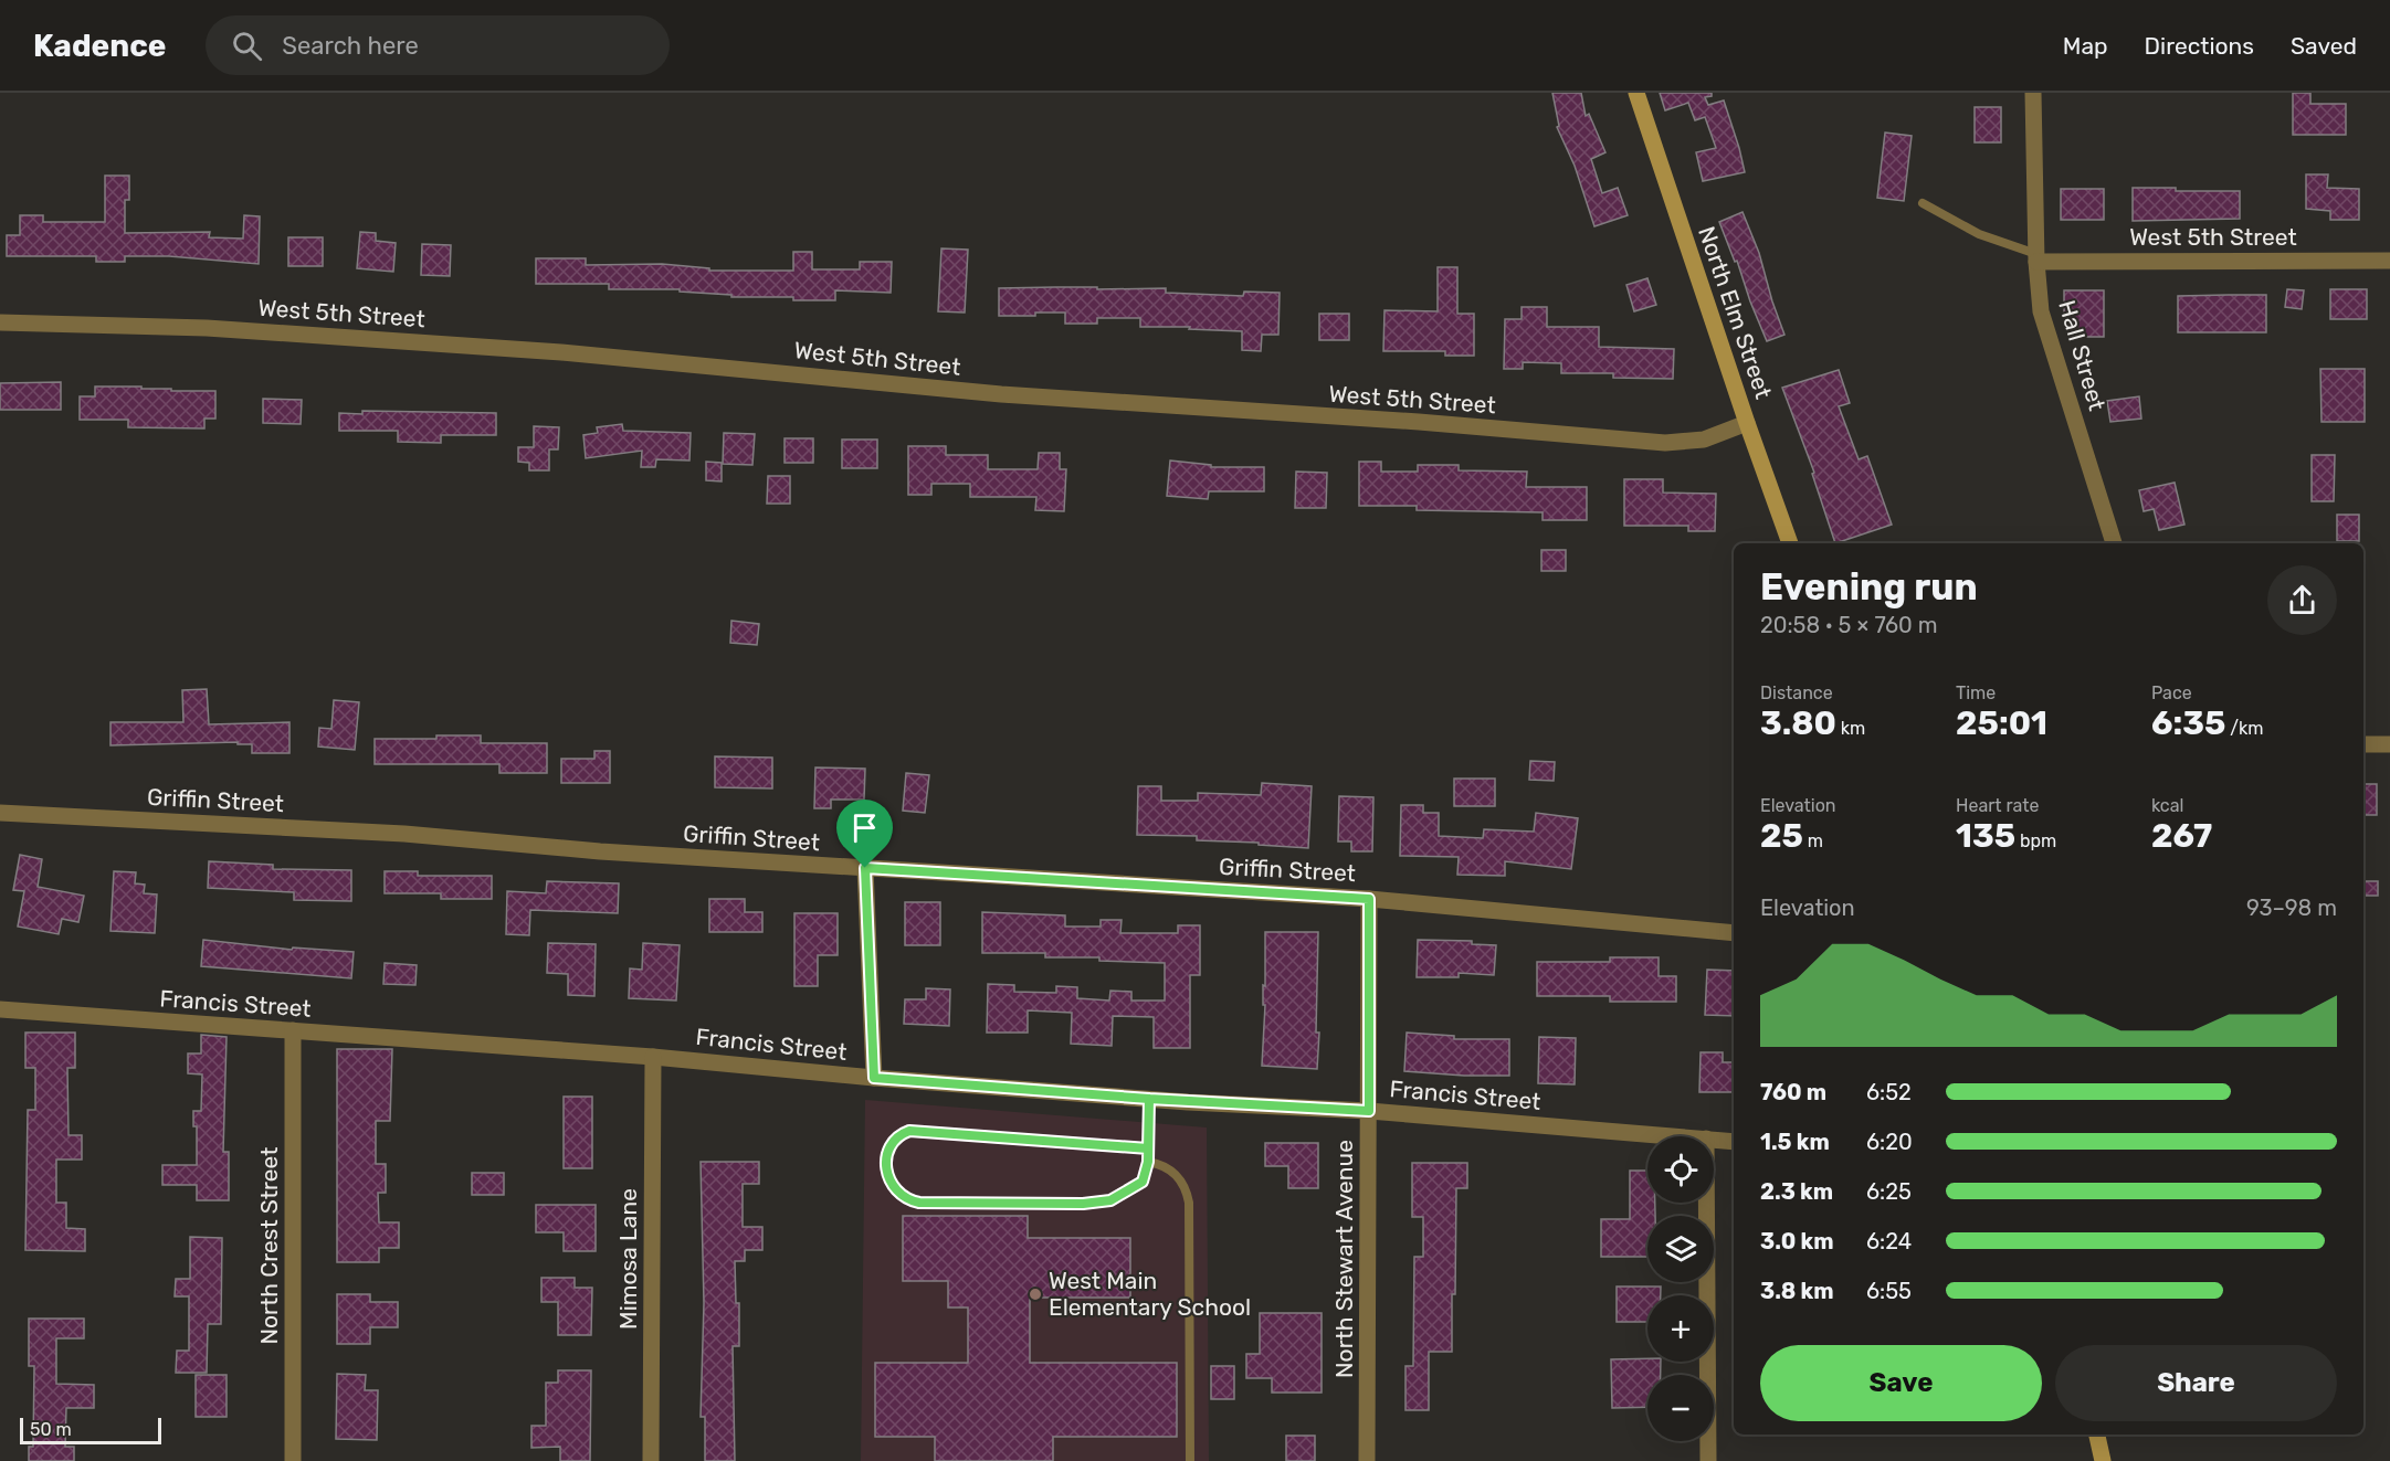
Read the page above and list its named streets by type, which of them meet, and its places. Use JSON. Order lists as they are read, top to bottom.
{
  "streets": {
    "street": [
      "West 5th Street",
      "North Elm Street",
      "Hall Street",
      "Griffin Street",
      "Francis Street",
      "North Crest Street",
      "Mimosa Lane",
      "North Stewart Avenue"
    ]
  },
  "crossings": [
    ["West 5th Street", "North Elm Street"],
    ["West 5th Street", "Hall Street"],
    ["Griffin Street", "North Stewart Avenue"],
    ["Francis Street", "North Crest Street"],
    ["Francis Street", "Mimosa Lane"],
    ["Francis Street", "North Stewart Avenue"]
  ],
  "places": ["West Main Elementary School"],
  "scale_bar": "50 m",
  "page": {
    "header": "Kadence",
    "search": "Search here",
    "nav": ["Map", "Directions", "Saved"],
    "heading": ["Evening run", "20:58 · 5 × 760 m"],
    "stats": [
      ["Distance", "3.80 km"],
      ["Time", "25:01"],
      ["Pace", "6:35 /km"],
      ["Elevation", "25 m"],
      ["Heart rate", "135 bpm"],
      ["kcal", "267"]
    ],
    "chart": ["Elevation", "93–98 m"],
    "list": [
      {
        "name": "760 m",
        "note": "6:52"
      },
      {
        "name": "1.5 km",
        "note": "6:20"
      },
      {
        "name": "2.3 km",
        "note": "6:25"
      },
      {
        "name": "3.0 km",
        "note": "6:24"
      },
      {
        "name": "3.8 km",
        "note": "6:55"
      }
    ],
    "map_buttons": ["+", "−"],
    "buttons": ["Save", "Share"],
    "scale": "50 m"
  }
}
